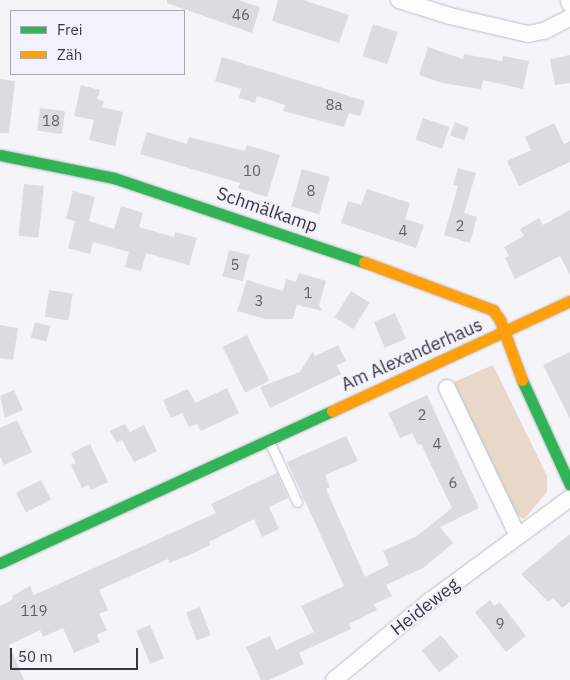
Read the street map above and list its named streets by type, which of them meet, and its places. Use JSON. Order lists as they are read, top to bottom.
{
  "streets": {
    "street": ["Schmälkamp", "Am Alexanderhaus", "Heideweg"]
  },
  "crossings": [
    ["Schmälkamp", "Am Alexanderhaus"]
  ],
  "house_numbers": [
    "46",
    "8a",
    "18",
    "10",
    "8",
    "2",
    "4",
    "5",
    "1",
    "3",
    "2",
    "4",
    "6",
    "119",
    "9"
  ],
  "legend": ["Frei", "Zäh"],
  "scale_bar": "50 m"
}
